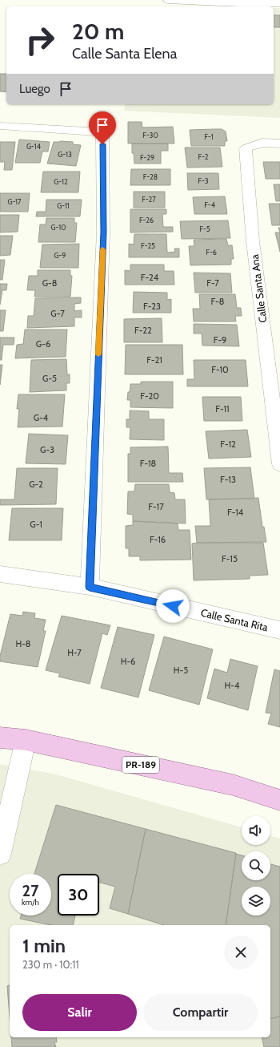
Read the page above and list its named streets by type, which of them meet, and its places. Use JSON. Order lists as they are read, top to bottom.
{
  "streets": {
    "main road": ["PR-189"],
    "street": ["Calle Santa Ana", "Calle Santa Rita"]
  },
  "house_numbers": [
    "F-30",
    "F-1",
    "G-14",
    "G-13",
    "F-2",
    "F-29",
    "F-28",
    "F-3",
    "G-12",
    "F-27",
    "G-17",
    "F-4",
    "G-11",
    "F-26",
    "G-10",
    "F-5",
    "F-25",
    "F-6",
    "G-9",
    "F-24",
    "G-8",
    "F-7",
    "F-8",
    "F-23",
    "G-7",
    "F-22",
    "F-9",
    "G-6",
    "F-21",
    "F-10",
    "G-5",
    "F-20",
    "F-11",
    "G-4",
    "F-12",
    "G-3",
    "F-18",
    "F-13",
    "G-2",
    "F-17",
    "F-14",
    "G-1",
    "F-16",
    "F-15",
    "H-8",
    "H-7",
    "H-6",
    "H-5",
    "H-4"
  ],
  "page": {
    "turn": ["20 m", "Calle Santa Elena"],
    "then": "Luego",
    "speed": "27 km/h",
    "limit": "30",
    "heading": ["1 min", "230 m · 10:11"],
    "buttons": ["Salir", "Compartir"]
  }
}
